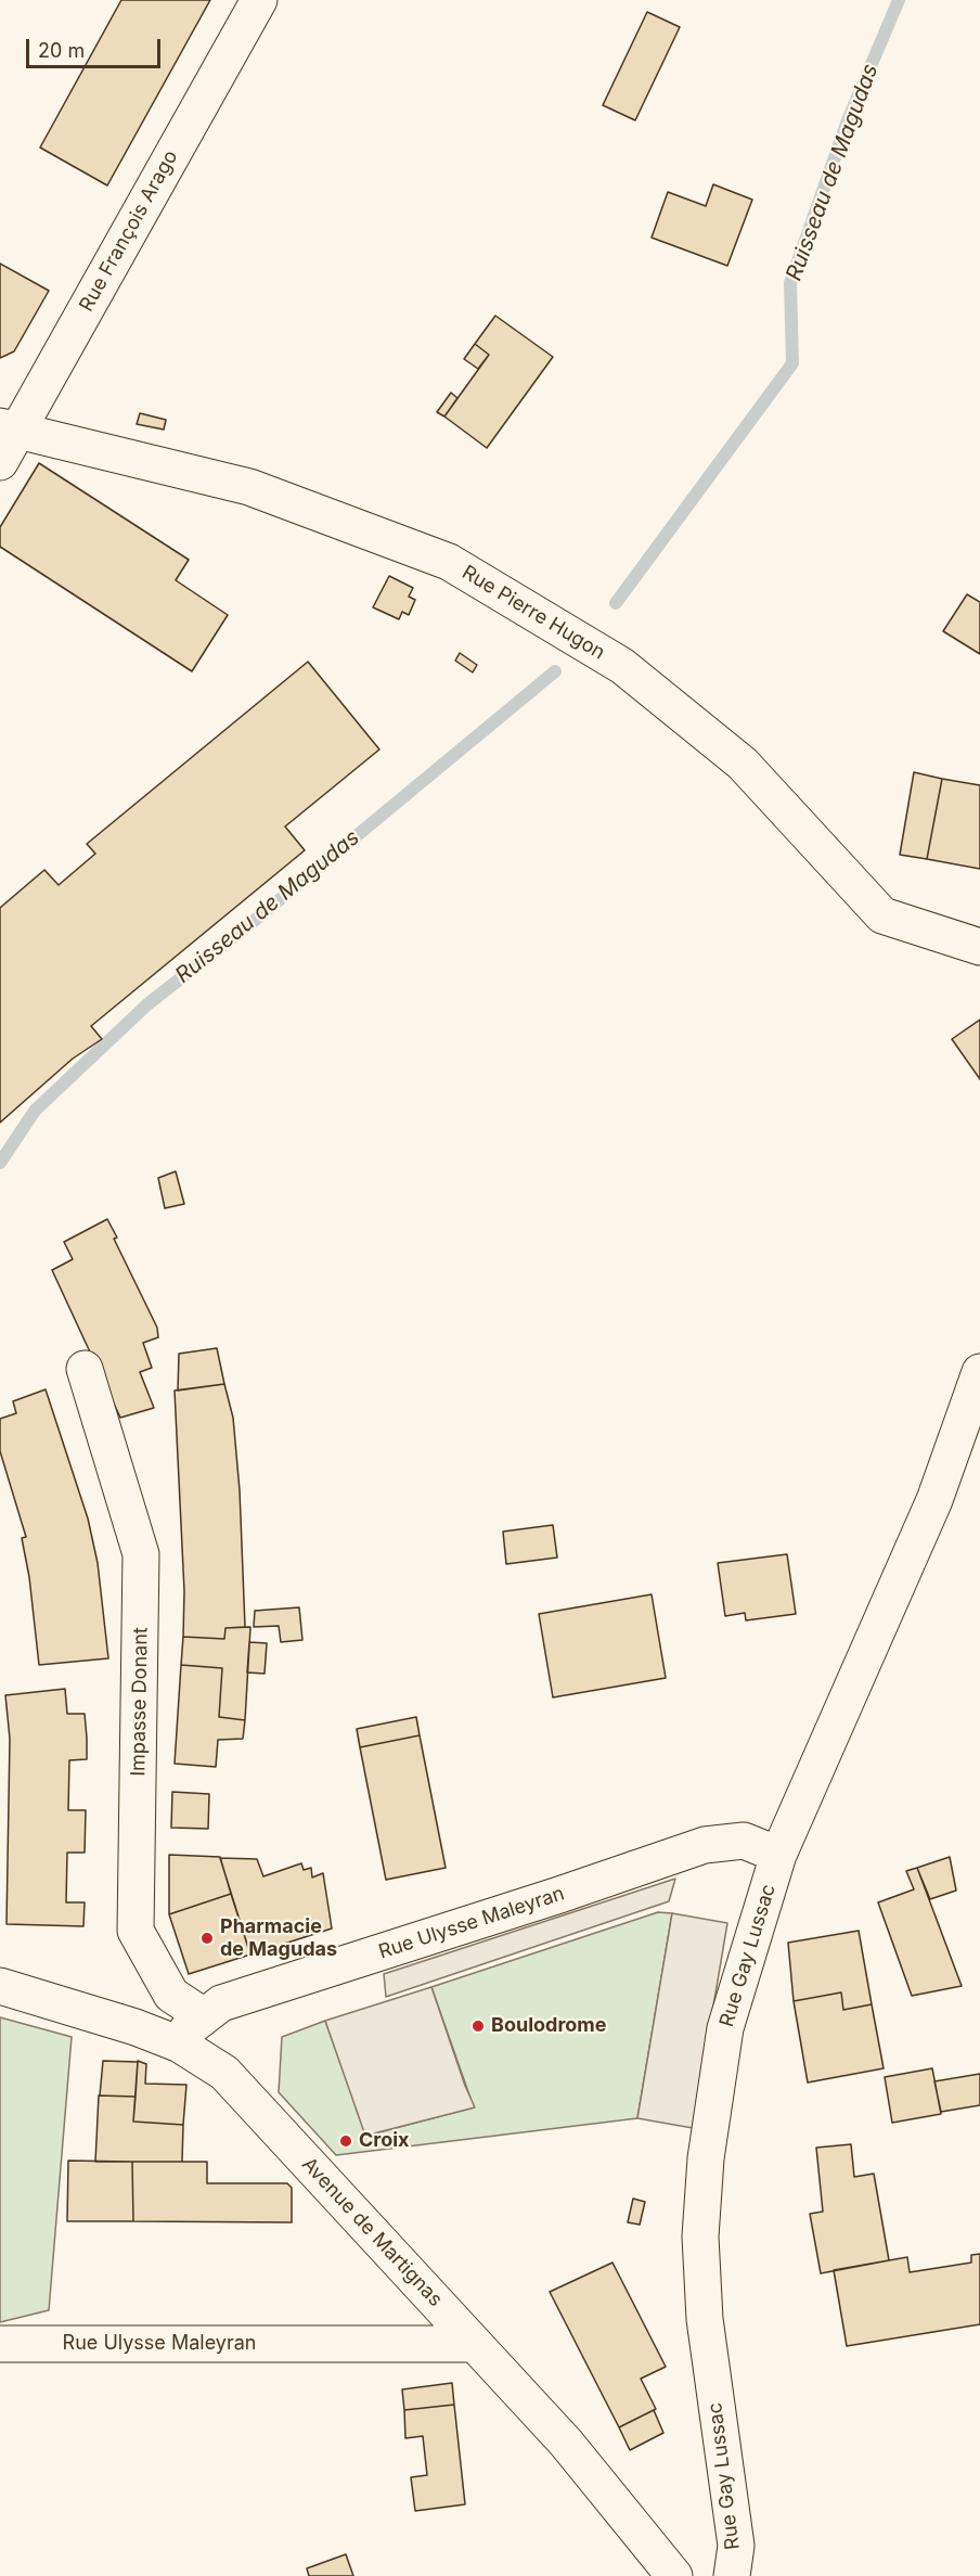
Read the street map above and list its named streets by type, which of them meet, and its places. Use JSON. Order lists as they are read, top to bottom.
{
  "streets": {
    "street": [
      "Rue François Arago",
      "Rue Pierre Hugon",
      "Impasse Donant",
      "Rue Ulysse Maleyran",
      "Rue Gay Lussac",
      "Avenue de Martignas"
    ]
  },
  "crossings": [
    ["Rue François Arago", "Rue Pierre Hugon"],
    ["Impasse Donant", "Rue Ulysse Maleyran"],
    ["Rue Ulysse Maleyran", "Rue Gay Lussac"],
    ["Rue Ulysse Maleyran", "Avenue de Martignas"]
  ],
  "water": ["Ruisseau de Magudas"],
  "places": ["Pharmacie de Magudas", "Boulodrome", "Croix"],
  "scale_bar": "20 m"
}
